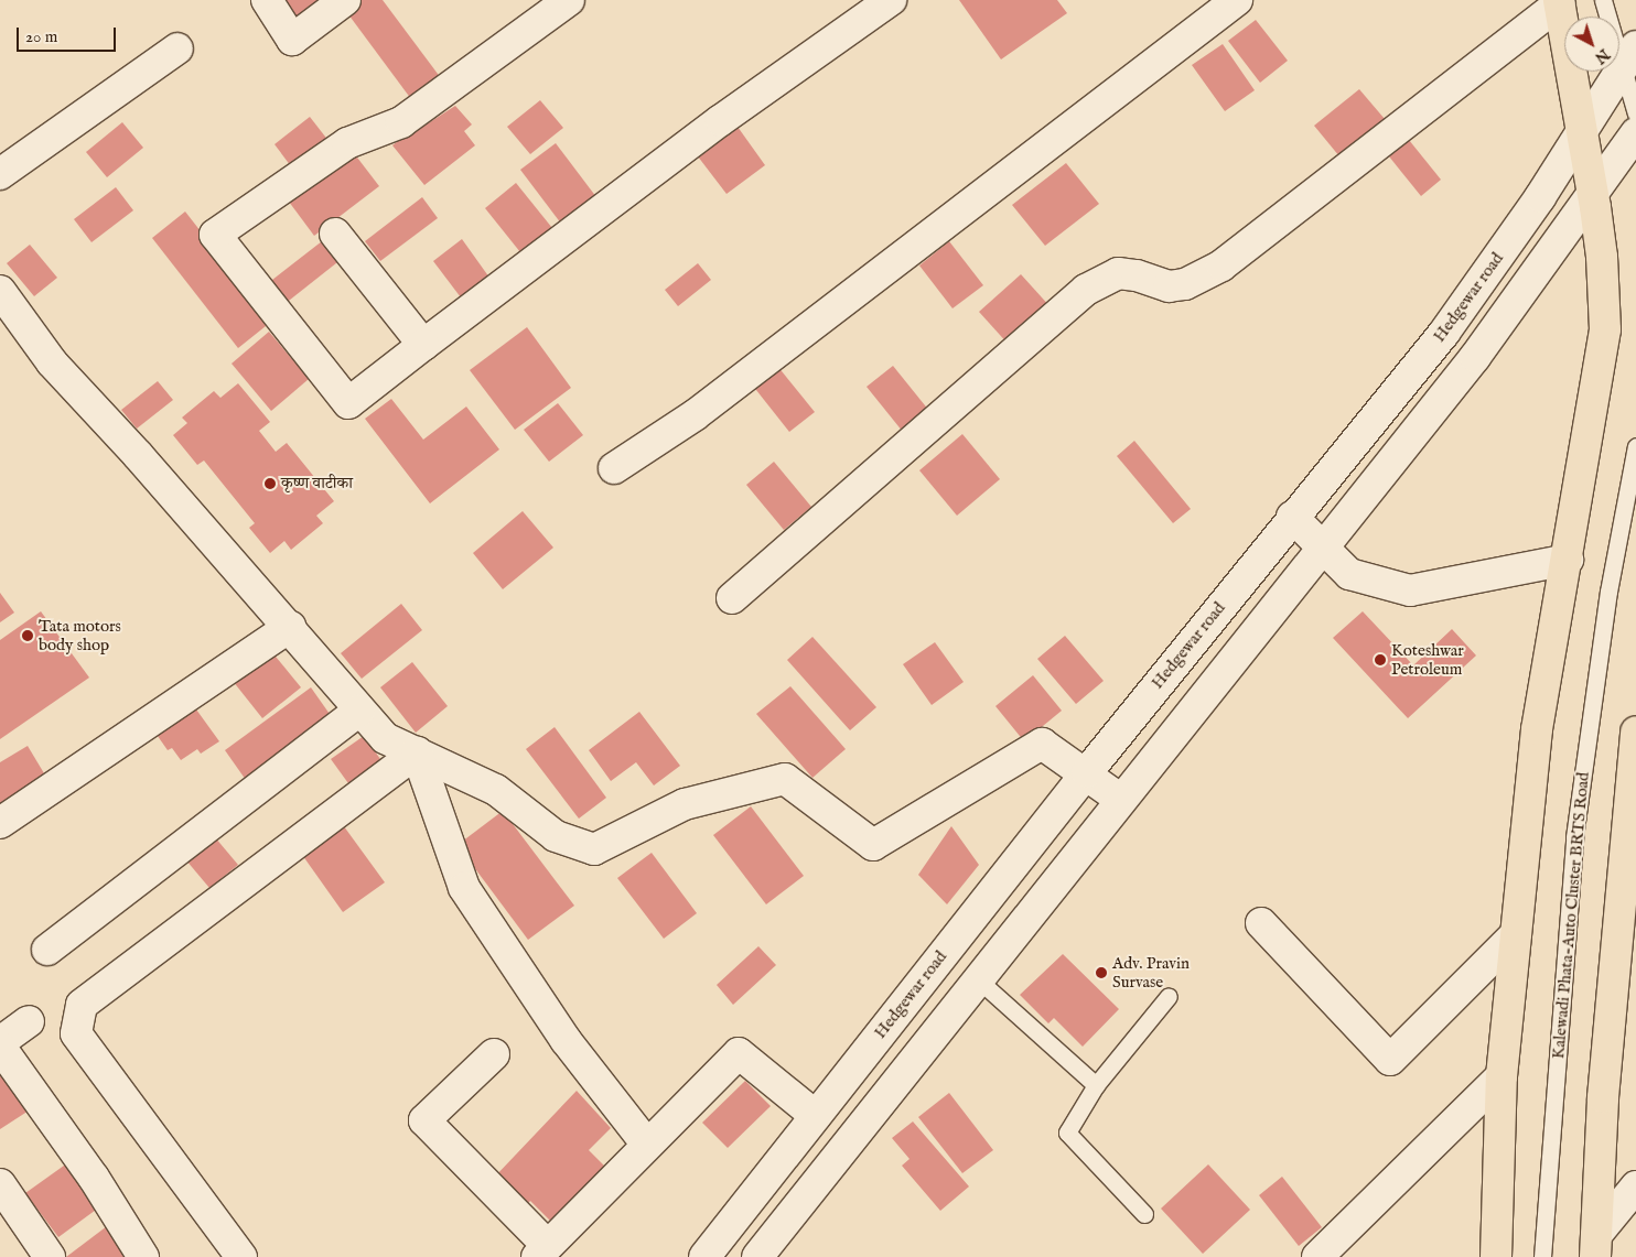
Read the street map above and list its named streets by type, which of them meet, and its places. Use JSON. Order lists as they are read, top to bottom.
{
  "streets": {
    "street": ["Hedgewar road"],
    "lane": ["Kalewadi Phata-Auto Cluster BRTS Road"]
  },
  "places": [
    "कृष्ण वाटीका",
    "Tata motors body shop",
    "Koteshwar Petroleum",
    "Adv. Pravin Survase"
  ],
  "scale_bar": "20 m",
  "north": "bottom right"
}
